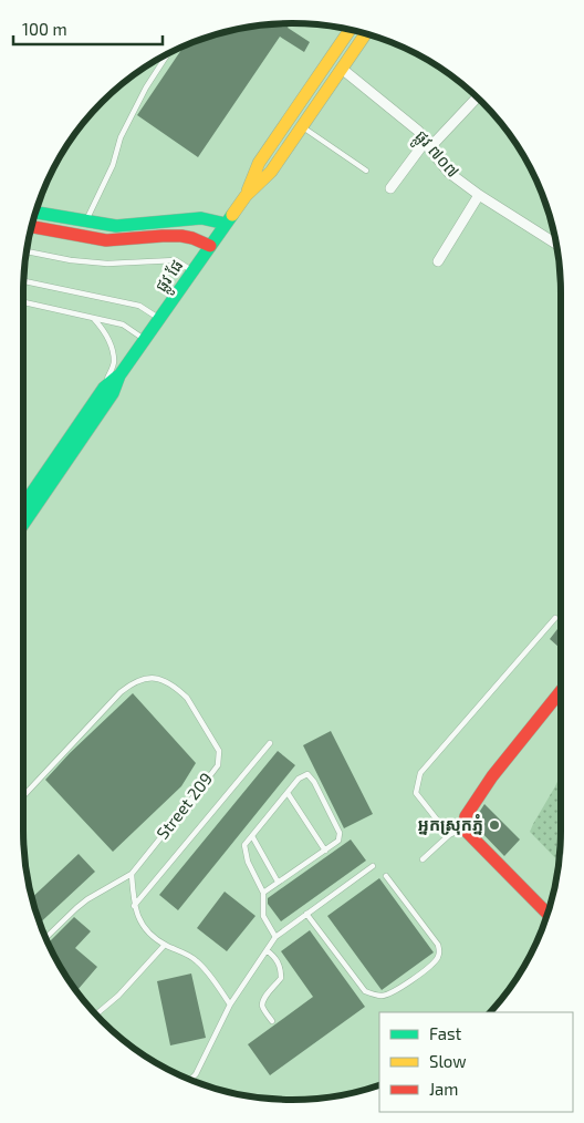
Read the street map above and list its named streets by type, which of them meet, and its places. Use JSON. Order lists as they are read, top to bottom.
{
  "streets": {
    "main road": ["ផ្លូវ ផែ"],
    "street": ["ផ្លូវ ៧០៧"],
    "lane": ["Street 209"]
  },
  "crossings": [
    ["ផ្លូវ ៧០៧", "ផ្លូវ ផែ"]
  ],
  "places": ["អ្នកស្រុកភ្នំ"],
  "legend": ["Fast", "Slow", "Jam"],
  "scale_bar": "100 m"
}
